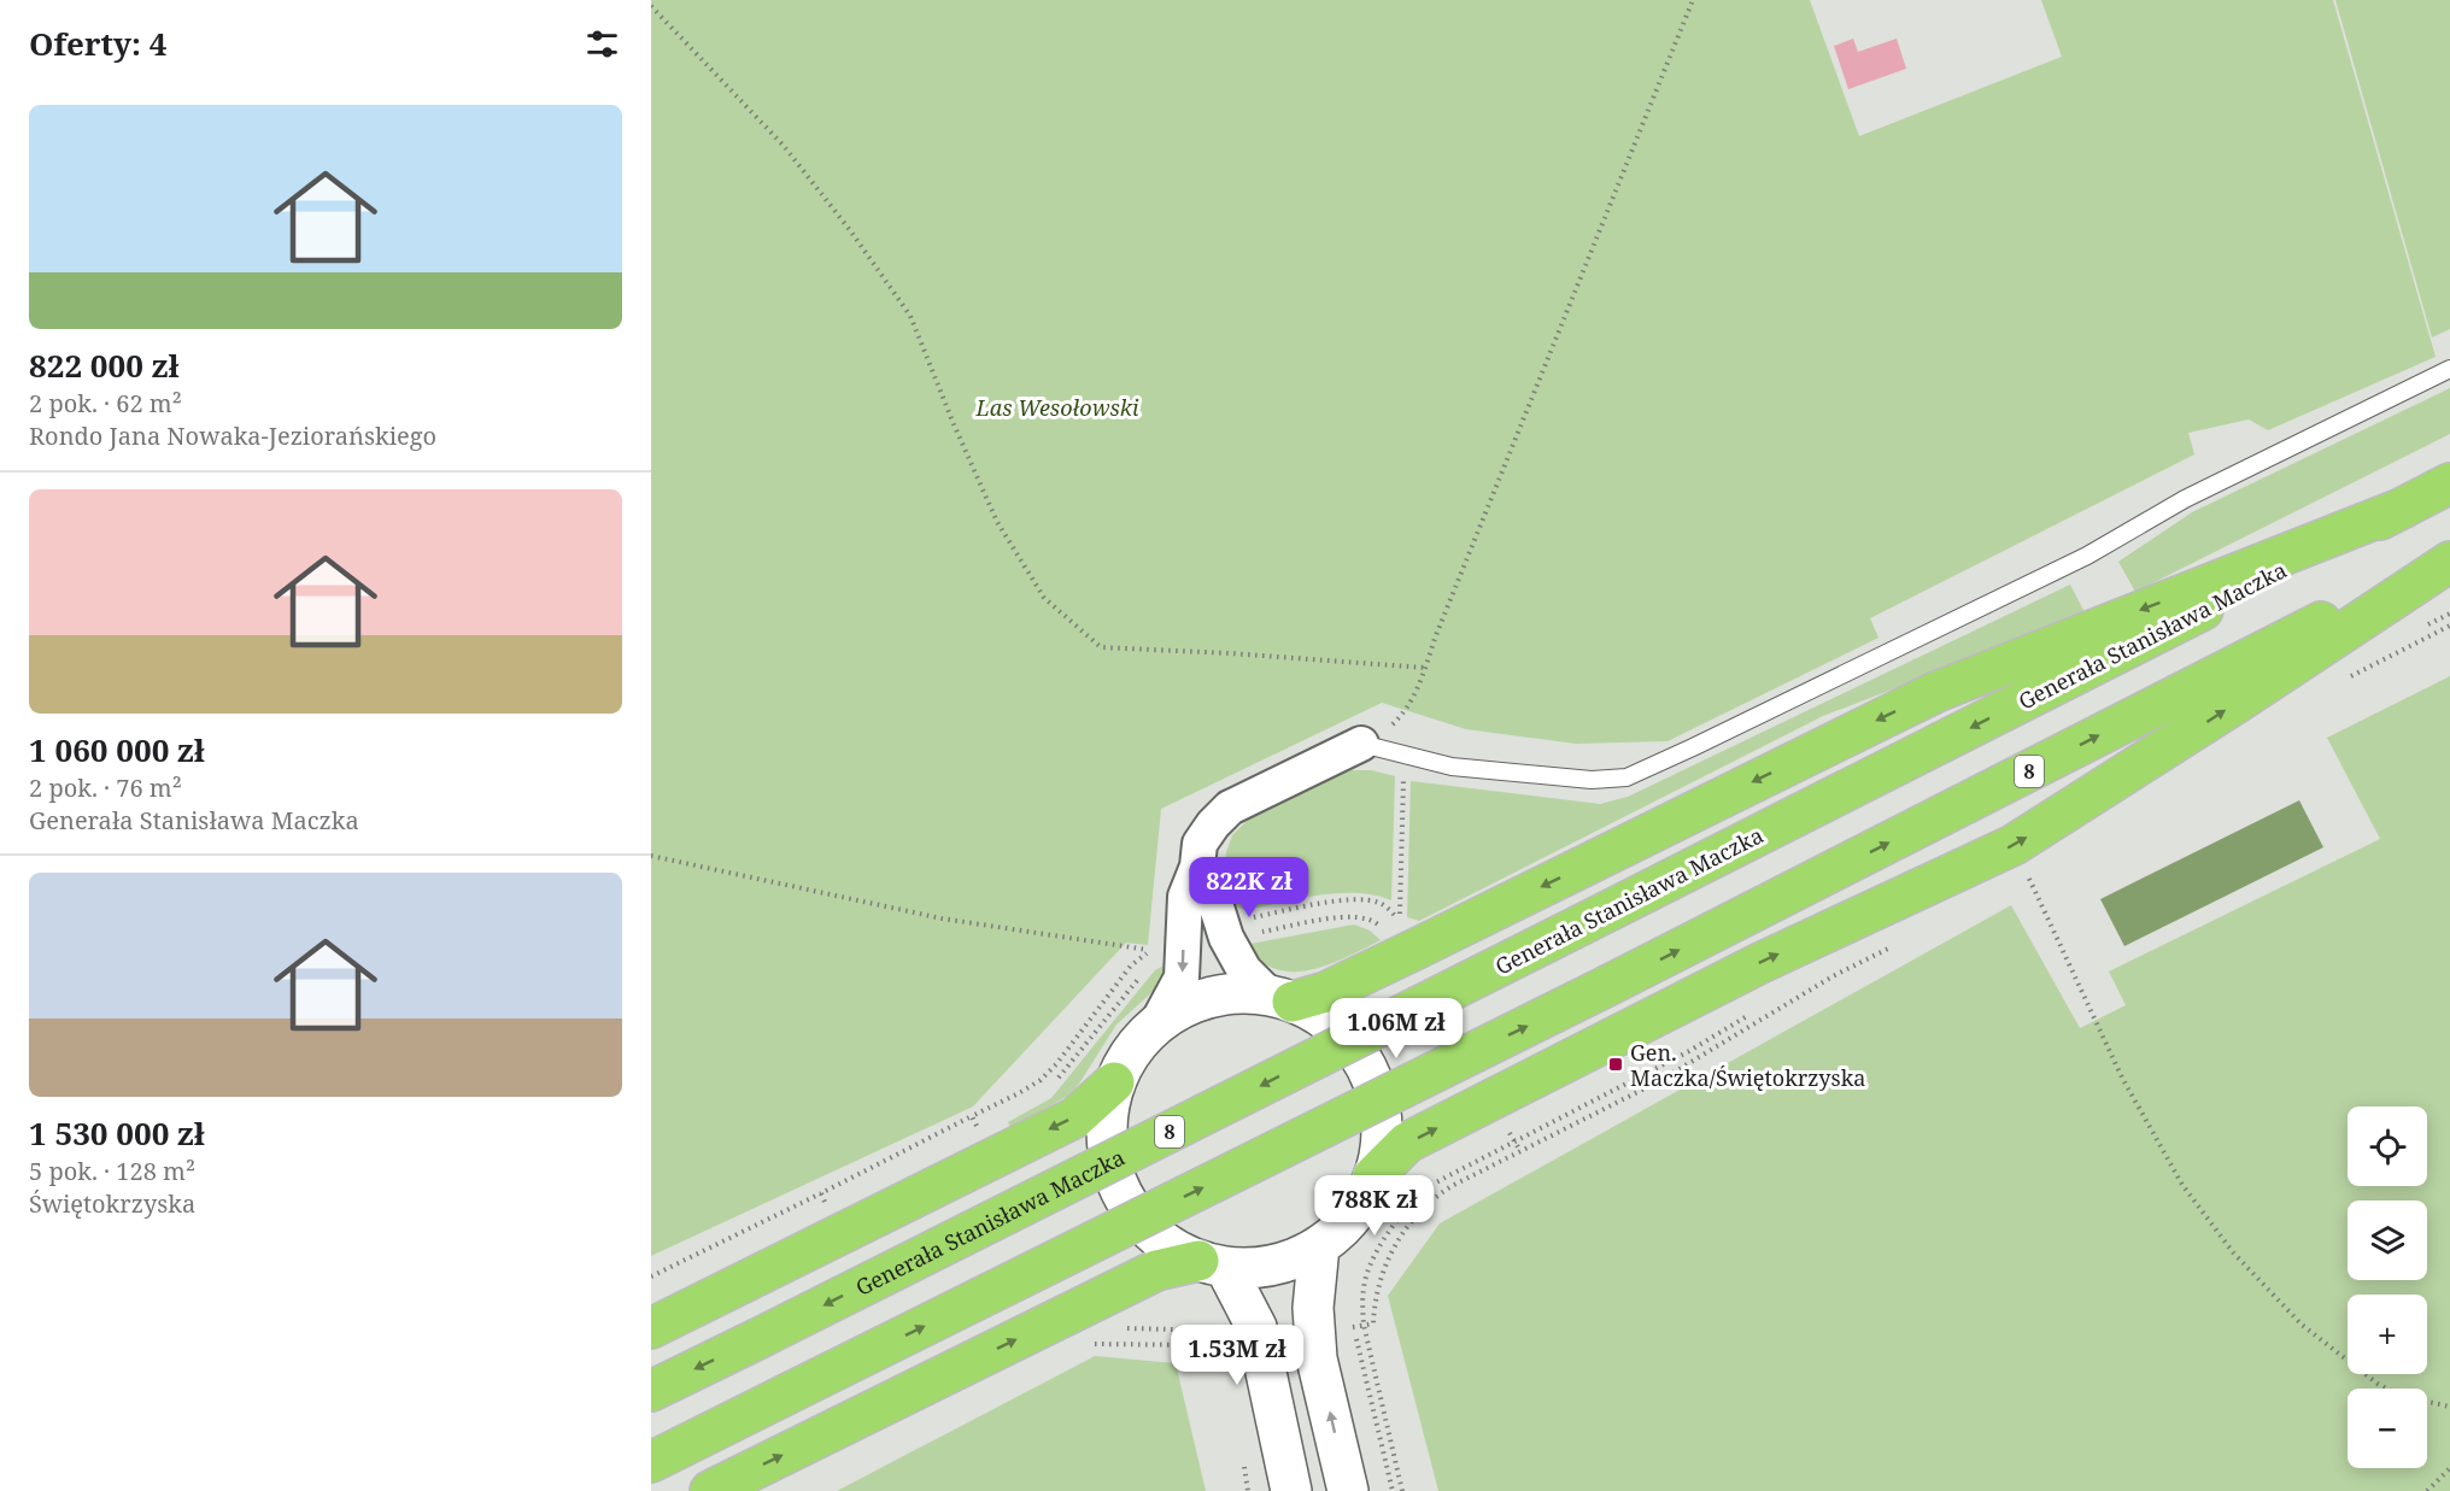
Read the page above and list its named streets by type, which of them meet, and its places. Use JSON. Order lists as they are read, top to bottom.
{
  "streets": {
    "highway": ["Generała Stanisława Maczka", "8"]
  },
  "parks": ["Las Wesołowski"],
  "places": {
    "transit": ["Gen. Maczka/Świętokrzyska"]
  },
  "page": {
    "heading": "Oferty: 4",
    "list": [
      {
        "name": "822 000 zł",
        "note": "2 pok. · 62 m² · Rondo Jana Nowaka-Jeziorańskiego"
      },
      {
        "name": "1 060 000 zł",
        "note": "2 pok. · 76 m² · Generała Stanisława Maczka"
      },
      {
        "name": "1 530 000 zł",
        "note": "5 pok. · 128 m² · Świętokrzyska"
      }
    ],
    "price": [
      "822K zł",
      "1.06M zł",
      "788K zł",
      "1.53M zł"
    ],
    "map_buttons": ["+", "−"]
  }
}
